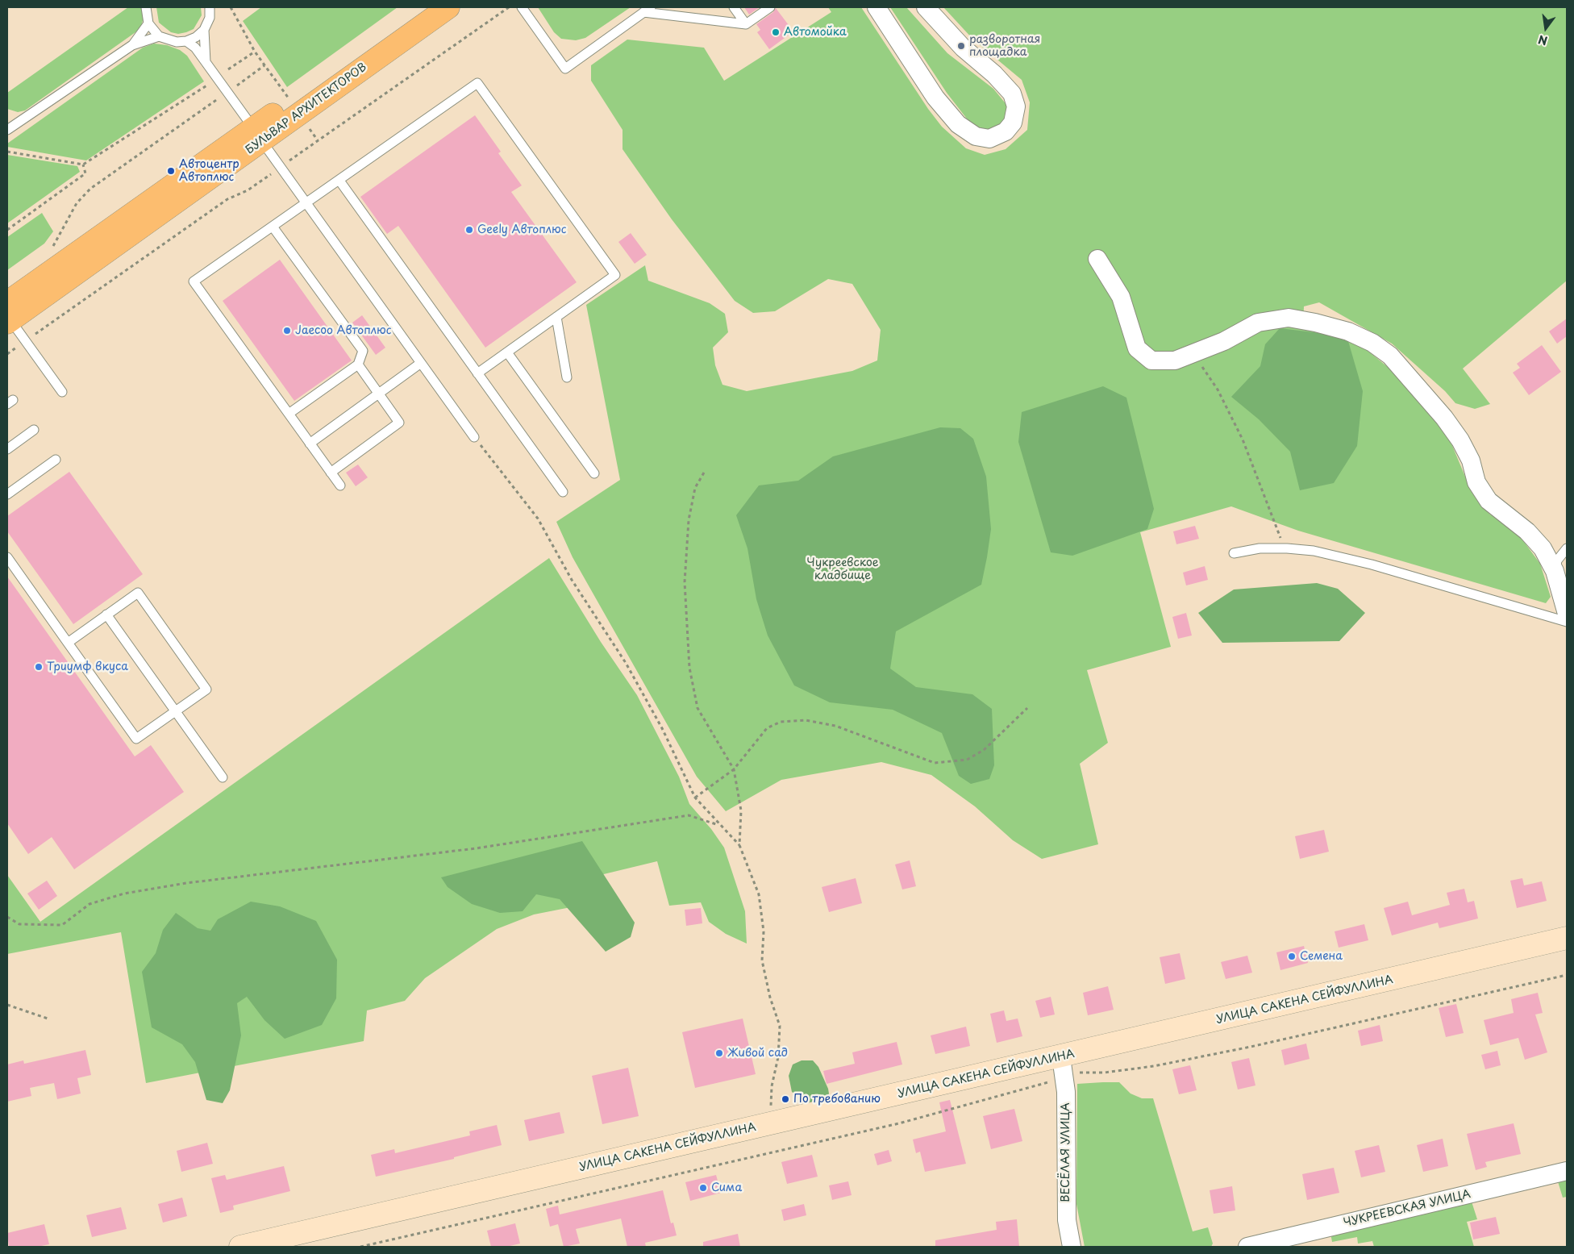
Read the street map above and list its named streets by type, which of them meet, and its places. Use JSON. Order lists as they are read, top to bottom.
{
  "streets": {
    "main road": ["БУЛЬВАР АРХИТЕКТОРОВ", "УЛИЦА САКЕНА СЕЙФУЛЛИНА"],
    "street": ["ВЕСЁЛАЯ УЛИЦА", "ЧУКРЕЕВСКАЯ УЛИЦА"]
  },
  "crossings": [
    ["УЛИЦА САКЕНА СЕЙФУЛЛИНА", "ВЕСЁЛАЯ УЛИЦА"]
  ],
  "parks": ["Чукреевское кладбище"],
  "places": [
    "Автомойка",
    "разворотная площадка",
    "Автоцентр Автоплюс",
    "Geely Автоплюс",
    "Jaecoo Автоплюс",
    "Триумф вкуса",
    "Семена",
    "Живой сад",
    "По требованию",
    "Сима"
  ],
  "north": "bottom"
}
